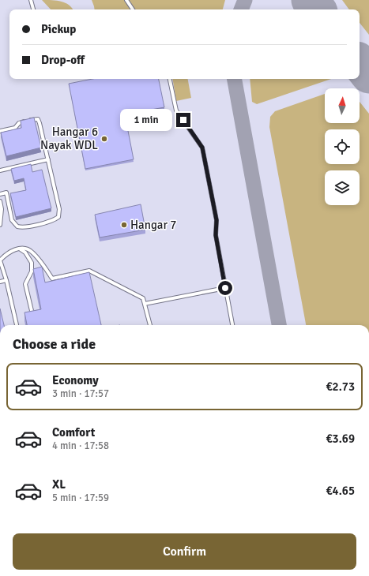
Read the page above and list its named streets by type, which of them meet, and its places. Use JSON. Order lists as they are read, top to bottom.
{
  "places": ["Hangar 6 Nayak WDL", "Hangar 7"],
  "north": "top",
  "page": {
    "banner": ["Pickup", "Drop-off"],
    "bubble": "1 min",
    "heading": "Choose a ride",
    "list": [
      {
        "name": "Economy",
        "note": "3 min · 17:57",
        "value": "€2.73"
      },
      {
        "name": "Comfort",
        "note": "4 min · 17:58",
        "value": "€3.69"
      },
      {
        "name": "XL",
        "note": "5 min · 17:59",
        "value": "€4.65"
      }
    ],
    "buttons": "Confirm"
  }
}
